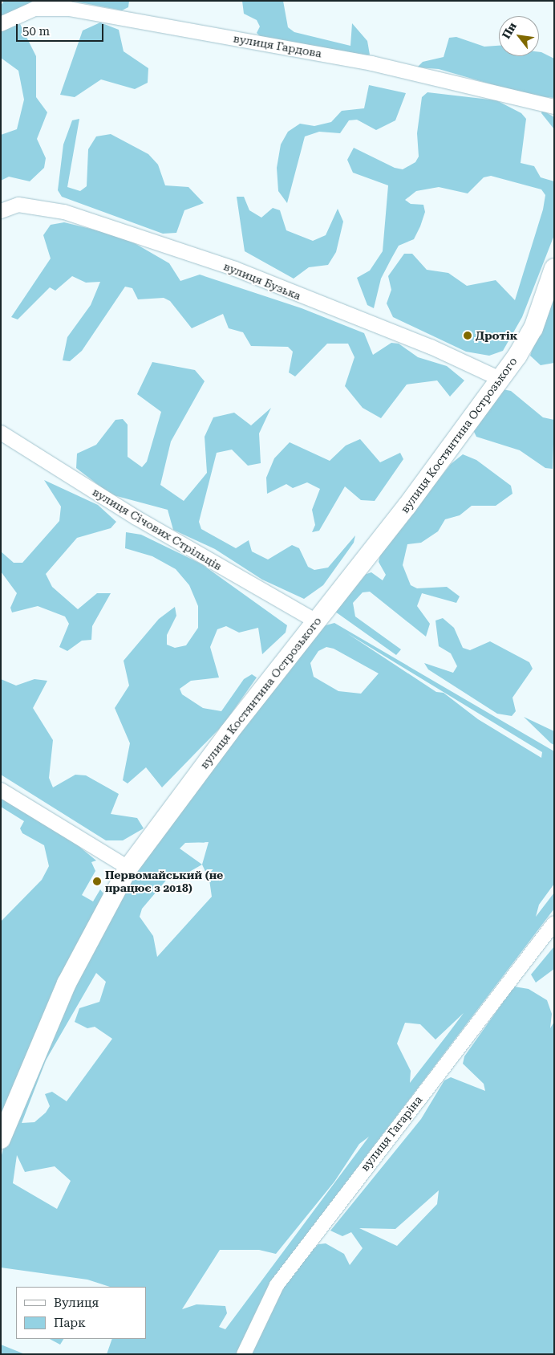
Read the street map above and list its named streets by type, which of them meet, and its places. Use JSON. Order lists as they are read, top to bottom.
{
  "streets": {
    "street": [
      "вулиця Гардова",
      "вулиця Бузька",
      "вулиця Костянтина Острозького",
      "вулиця Січових Стрільців",
      "вулиця Гагаріна"
    ]
  },
  "crossings": [
    ["вулиця Бузька", "вулиця Костянтина Острозького"],
    ["вулиця Костянтина Острозького", "вулиця Січових Стрільців"]
  ],
  "places": ["Дротік", "Первомайський (не працює з 2018)"],
  "legend": ["Вулиця", "Парк"],
  "scale_bar": "50 m",
  "north": "top left"
}
